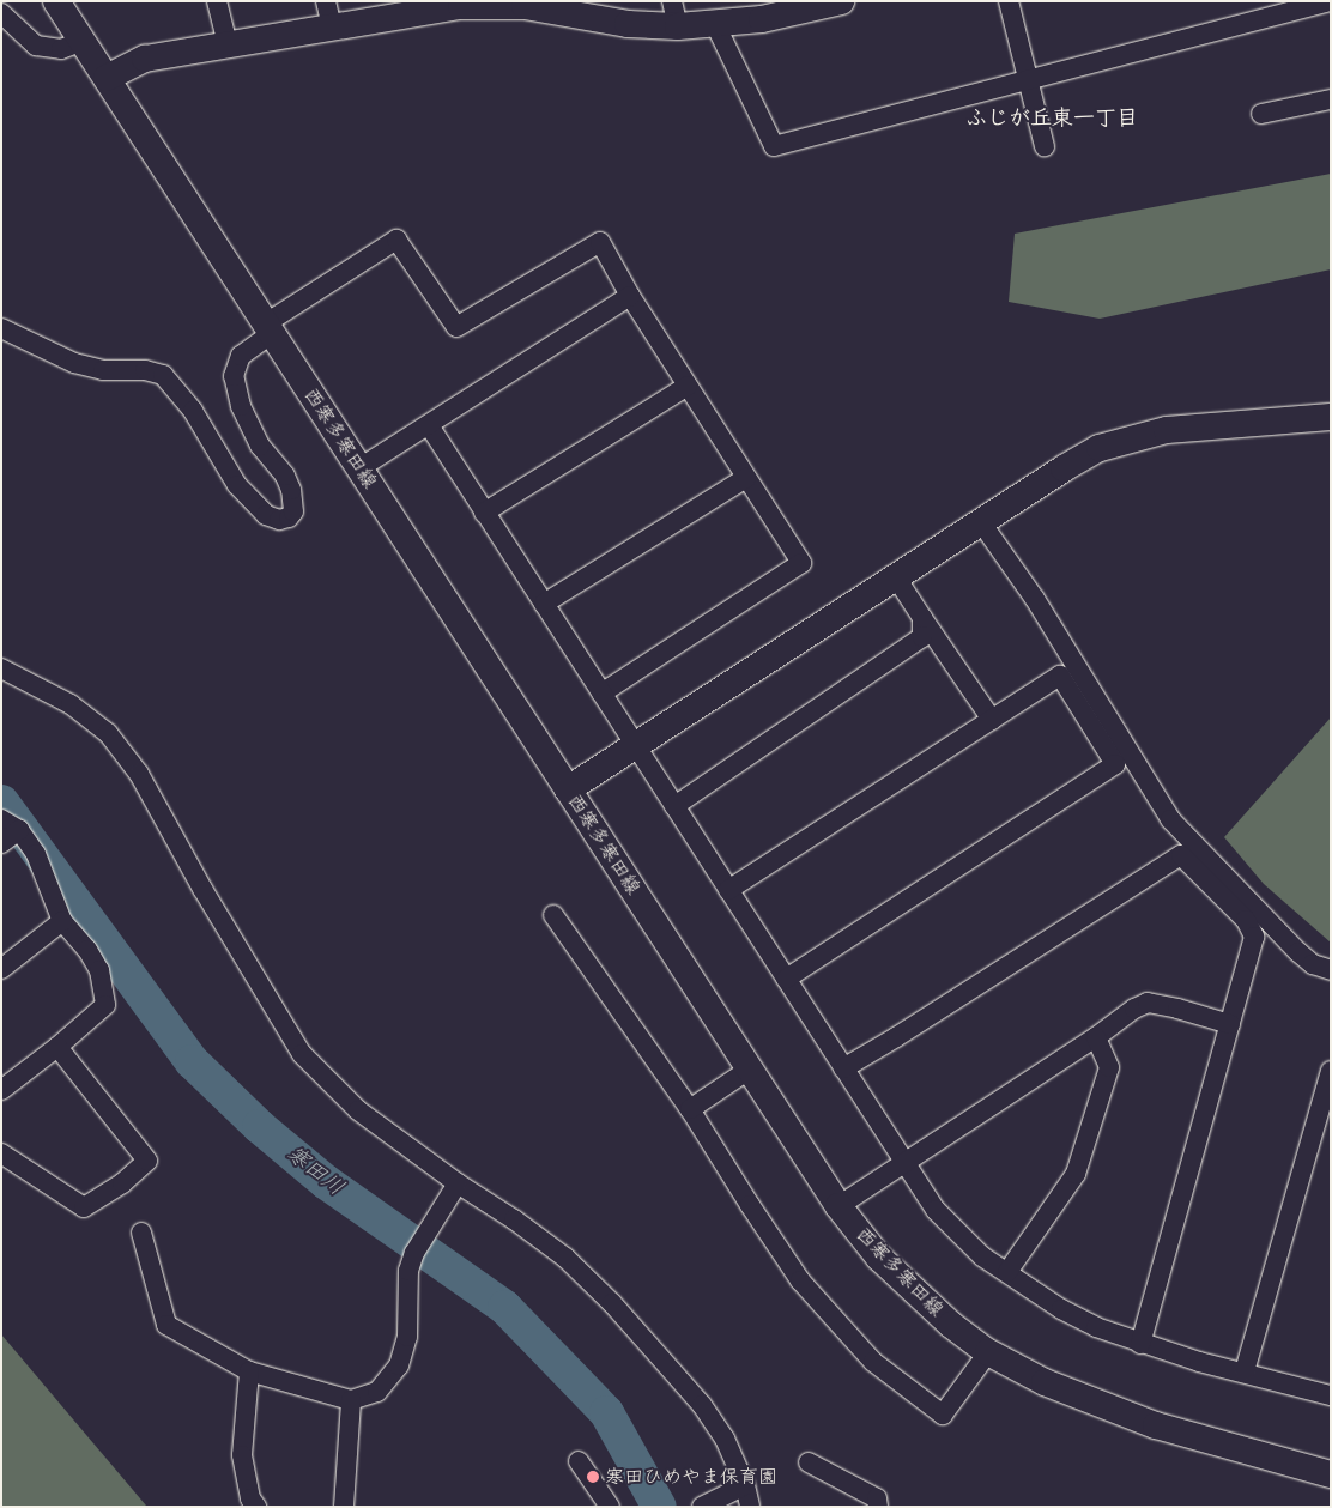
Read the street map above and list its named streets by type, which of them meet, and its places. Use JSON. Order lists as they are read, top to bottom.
{
  "streets": {
    "main road": ["西寒多寒田線"]
  },
  "districts": ["ふじが丘東一丁目"],
  "water": ["寒田川"],
  "places": ["寒田ひめやま保育園"]
}
